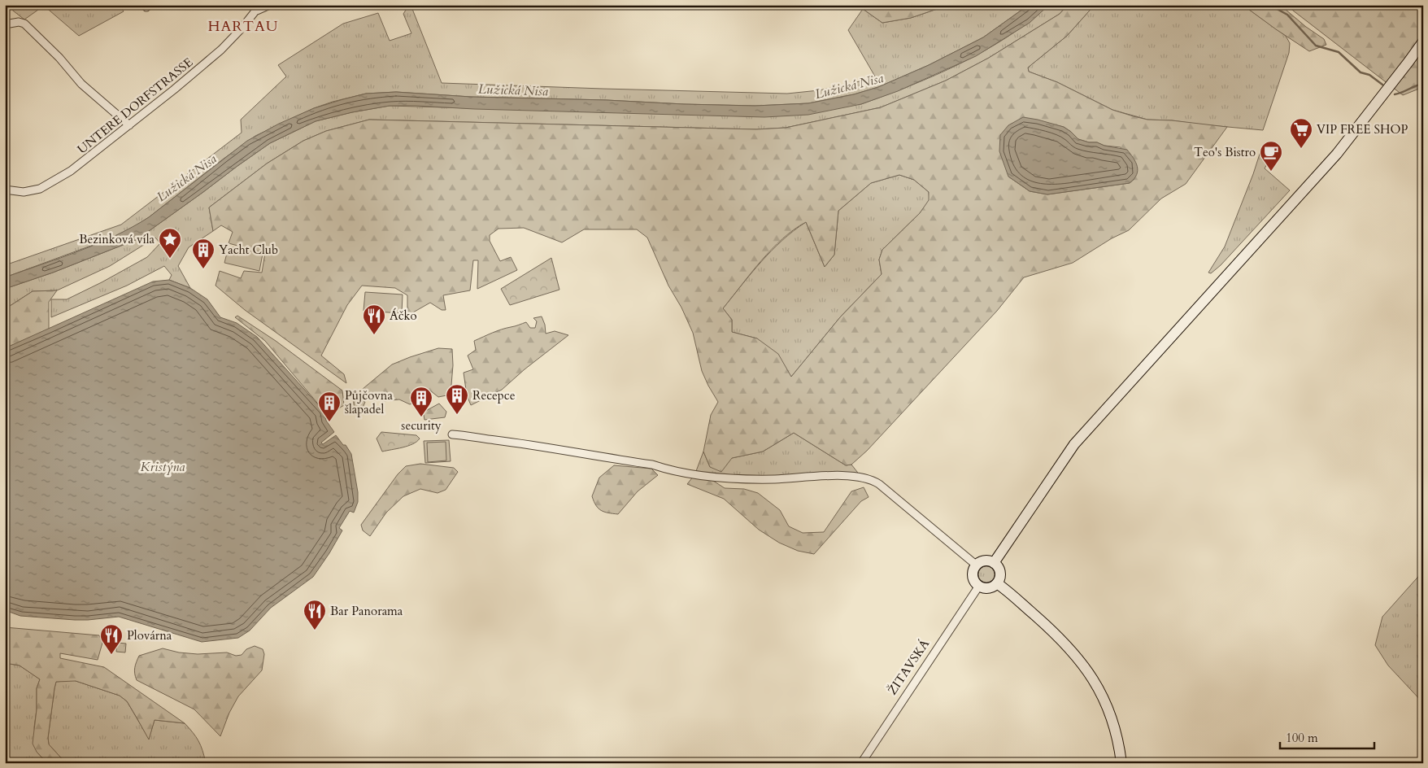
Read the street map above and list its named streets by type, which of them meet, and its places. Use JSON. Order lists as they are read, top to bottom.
{
  "streets": {
    "street": ["UNTERE DORFSTRASSE", "ŽITAVSKÁ"]
  },
  "districts": ["HARTAU"],
  "water": ["Lužická Nisa", "Kristýna"],
  "places": {
    "supermarket": ["VIP FREE SHOP"],
    "cafe": ["Teo's Bistro"],
    "place": ["Bezinková víla"],
    "building": [
      "Yacht Club",
      "Recepce",
      "security",
      "Půjčovna šlapadel"
    ],
    "restaurant": ["Áčko", "Bar Panorama", "Plovárna"]
  },
  "scale_bar": "100 m"
}
